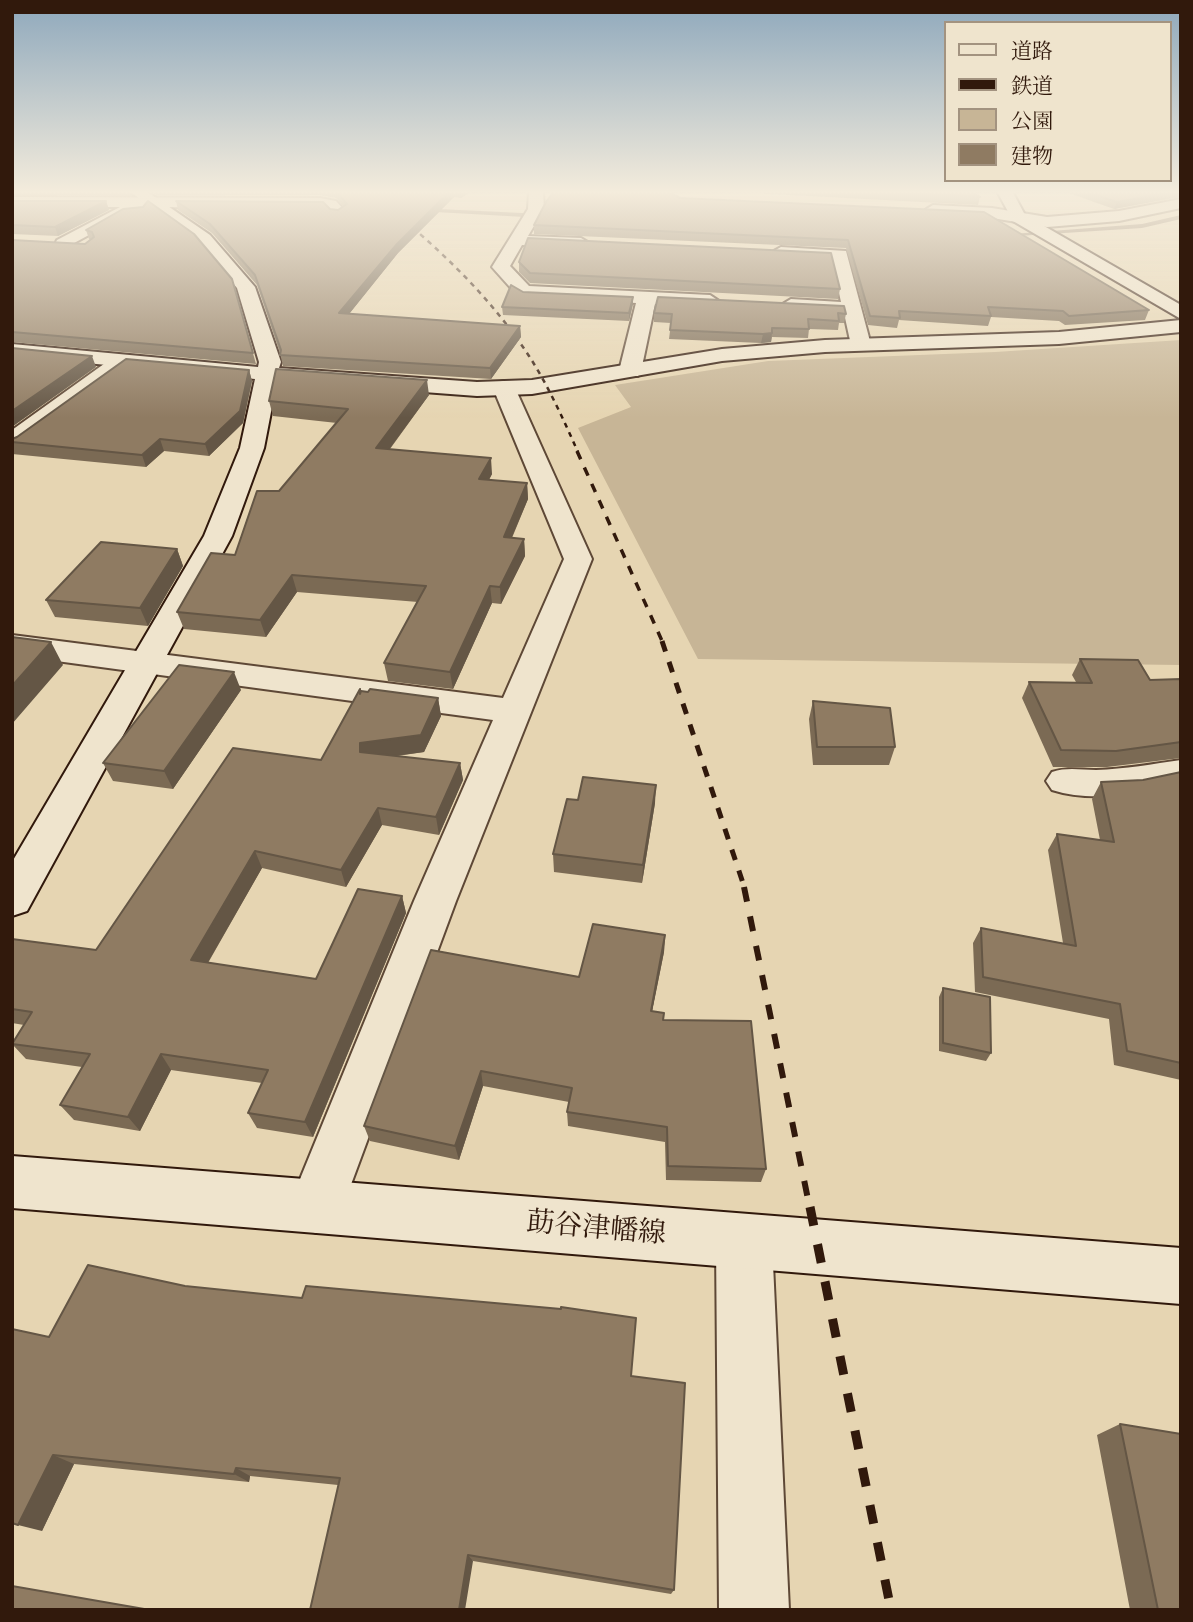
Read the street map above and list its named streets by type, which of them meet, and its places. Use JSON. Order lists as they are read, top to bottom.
{
  "streets": {
    "street": ["莇谷津幡線"]
  },
  "legend": [
    "道路",
    "鉄道",
    "公園",
    "建物"
  ]
}
